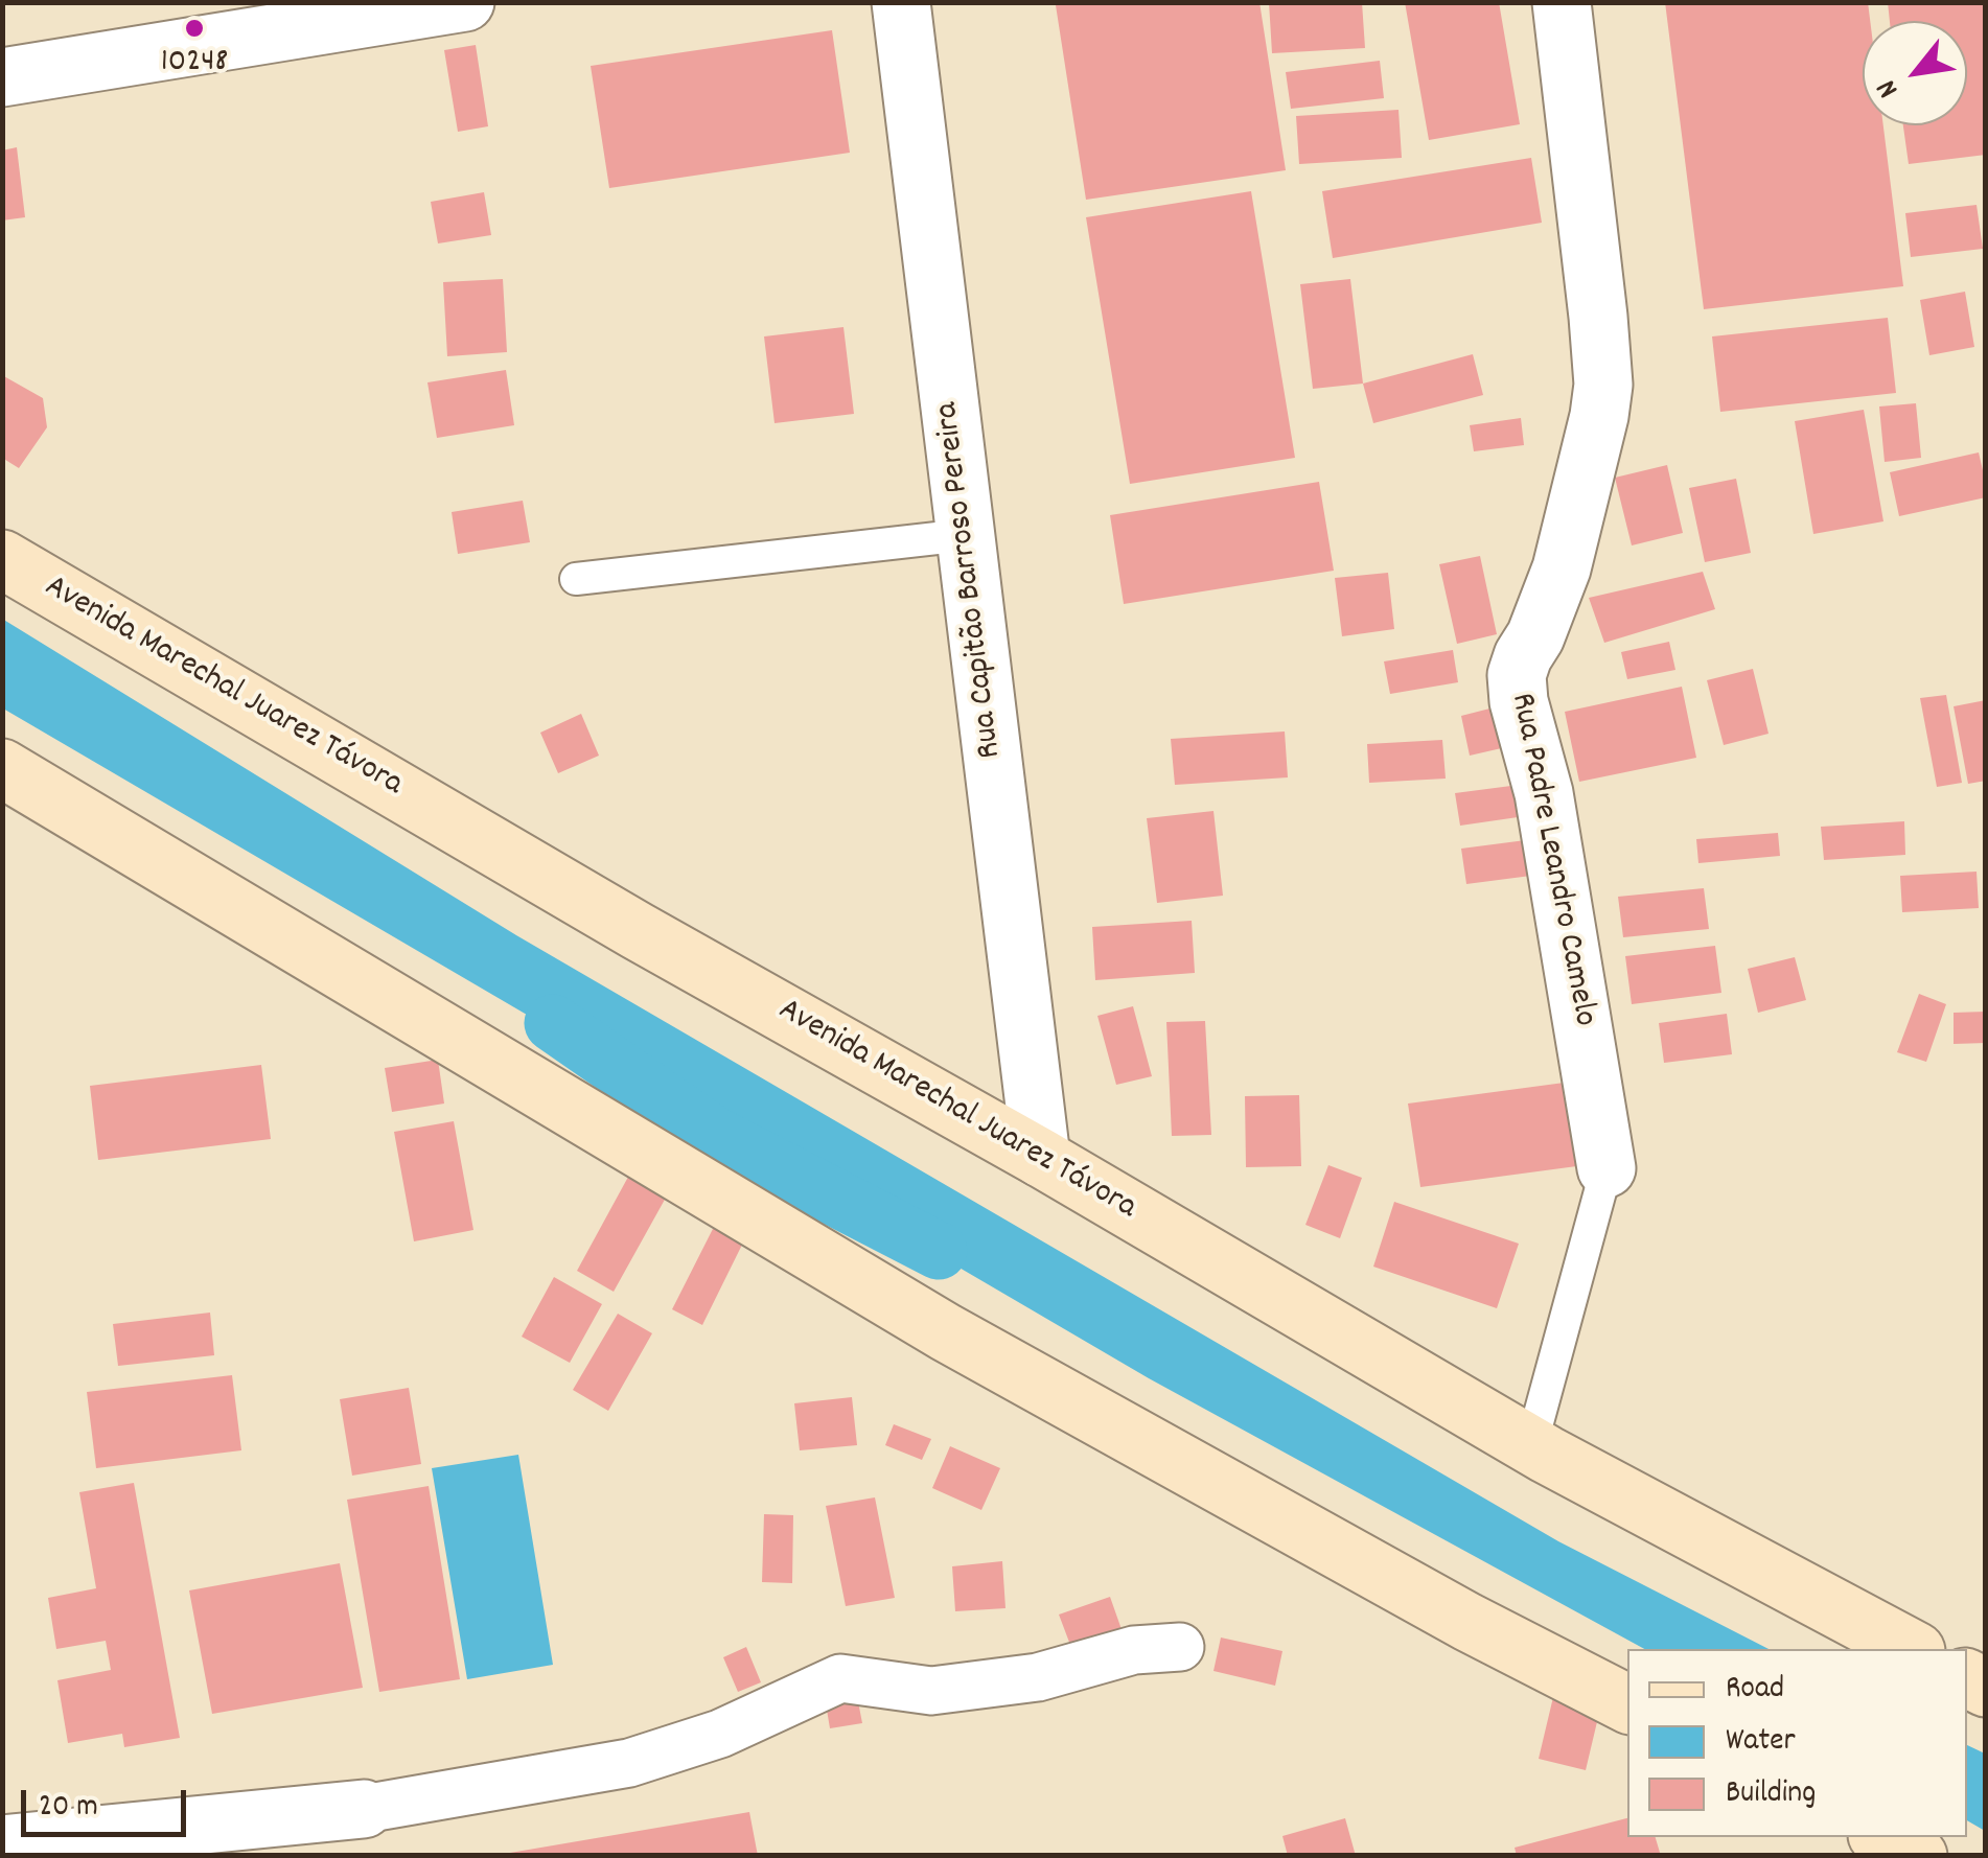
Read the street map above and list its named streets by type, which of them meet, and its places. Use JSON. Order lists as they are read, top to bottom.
{
  "streets": {
    "main road": ["Avenida Marechal Juarez Távora"],
    "street": ["Rua Capitão Barroso Pereira", "Rua Padre Leandro Camelo"]
  },
  "crossings": [
    ["Rua Capitão Barroso Pereira", "Avenida Marechal Juarez Távora"]
  ],
  "places": ["10248"],
  "legend": ["Road", "Water", "Building"],
  "scale_bar": "20 m",
  "north": "bottom left"
}
